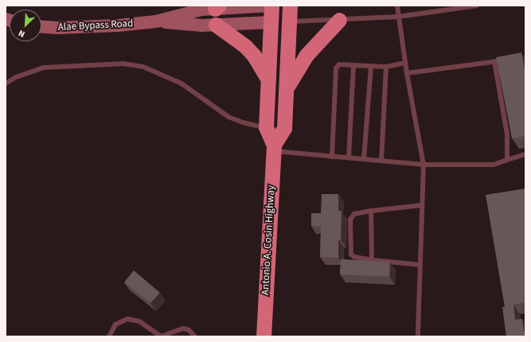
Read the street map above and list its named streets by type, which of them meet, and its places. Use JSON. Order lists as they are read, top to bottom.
{
  "streets": {
    "highway": ["Antonio A. Cosin Highway"],
    "main road": ["Alae Bypass Road"]
  },
  "crossings": [
    ["Alae Bypass Road", "Antonio A. Cosin Highway"]
  ],
  "north": "bottom left"
}
